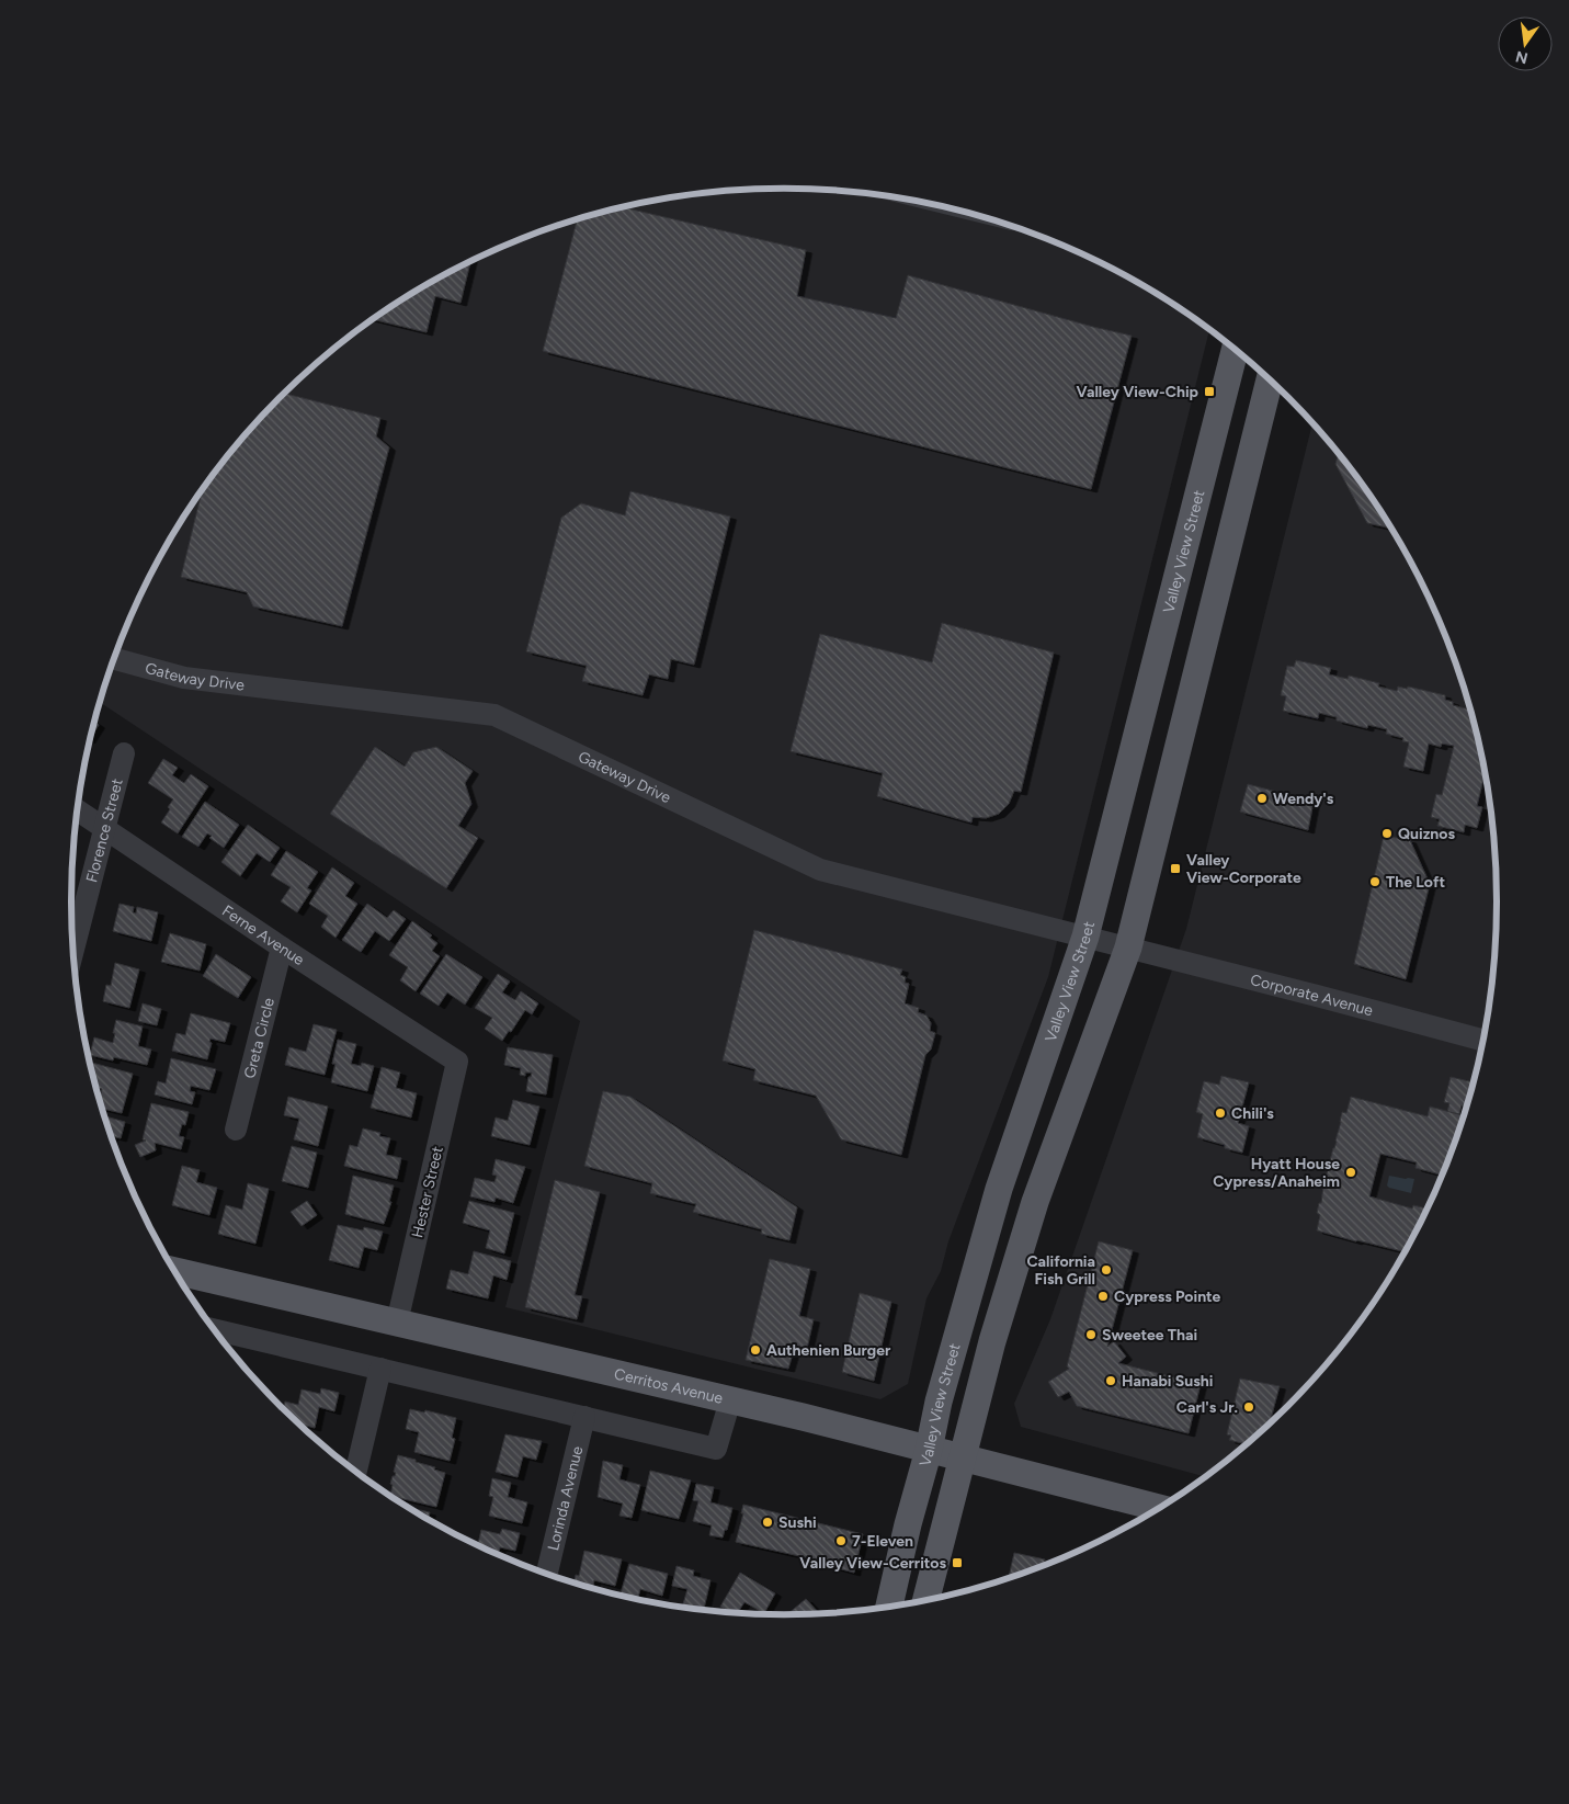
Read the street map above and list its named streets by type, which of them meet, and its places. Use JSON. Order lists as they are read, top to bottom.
{
  "streets": {
    "main road": ["Valley View Street", "Cerritos Avenue"],
    "street": [
      "Gateway Drive",
      "Florence Street",
      "Ferne Avenue",
      "Corporate Avenue",
      "Greta Circle",
      "Hester Street",
      "Lorinda Avenue"
    ]
  },
  "crossings": [
    ["Valley View Street", "Gateway Drive"],
    ["Valley View Street", "Cerritos Avenue"],
    ["Gateway Drive", "Corporate Avenue"],
    ["Florence Street", "Ferne Avenue"],
    ["Ferne Avenue", "Greta Circle"],
    ["Ferne Avenue", "Hester Street"],
    ["Hester Street", "Cerritos Avenue"]
  ],
  "places": {
    "transit": ["Valley View-Chip", "Valley View-Corporate", "Valley View-Cerritos"],
    "other": [
      "Wendy's",
      "Quiznos",
      "The Loft",
      "Chili's",
      "Hyatt House Cypress/Anaheim",
      "California Fish Grill",
      "Cypress Pointe",
      "Sweetee Thai",
      "Authenien Burger",
      "Hanabi Sushi",
      "Carl's Jr.",
      "Sushi",
      "7-Eleven"
    ]
  },
  "north": "bottom"
}
